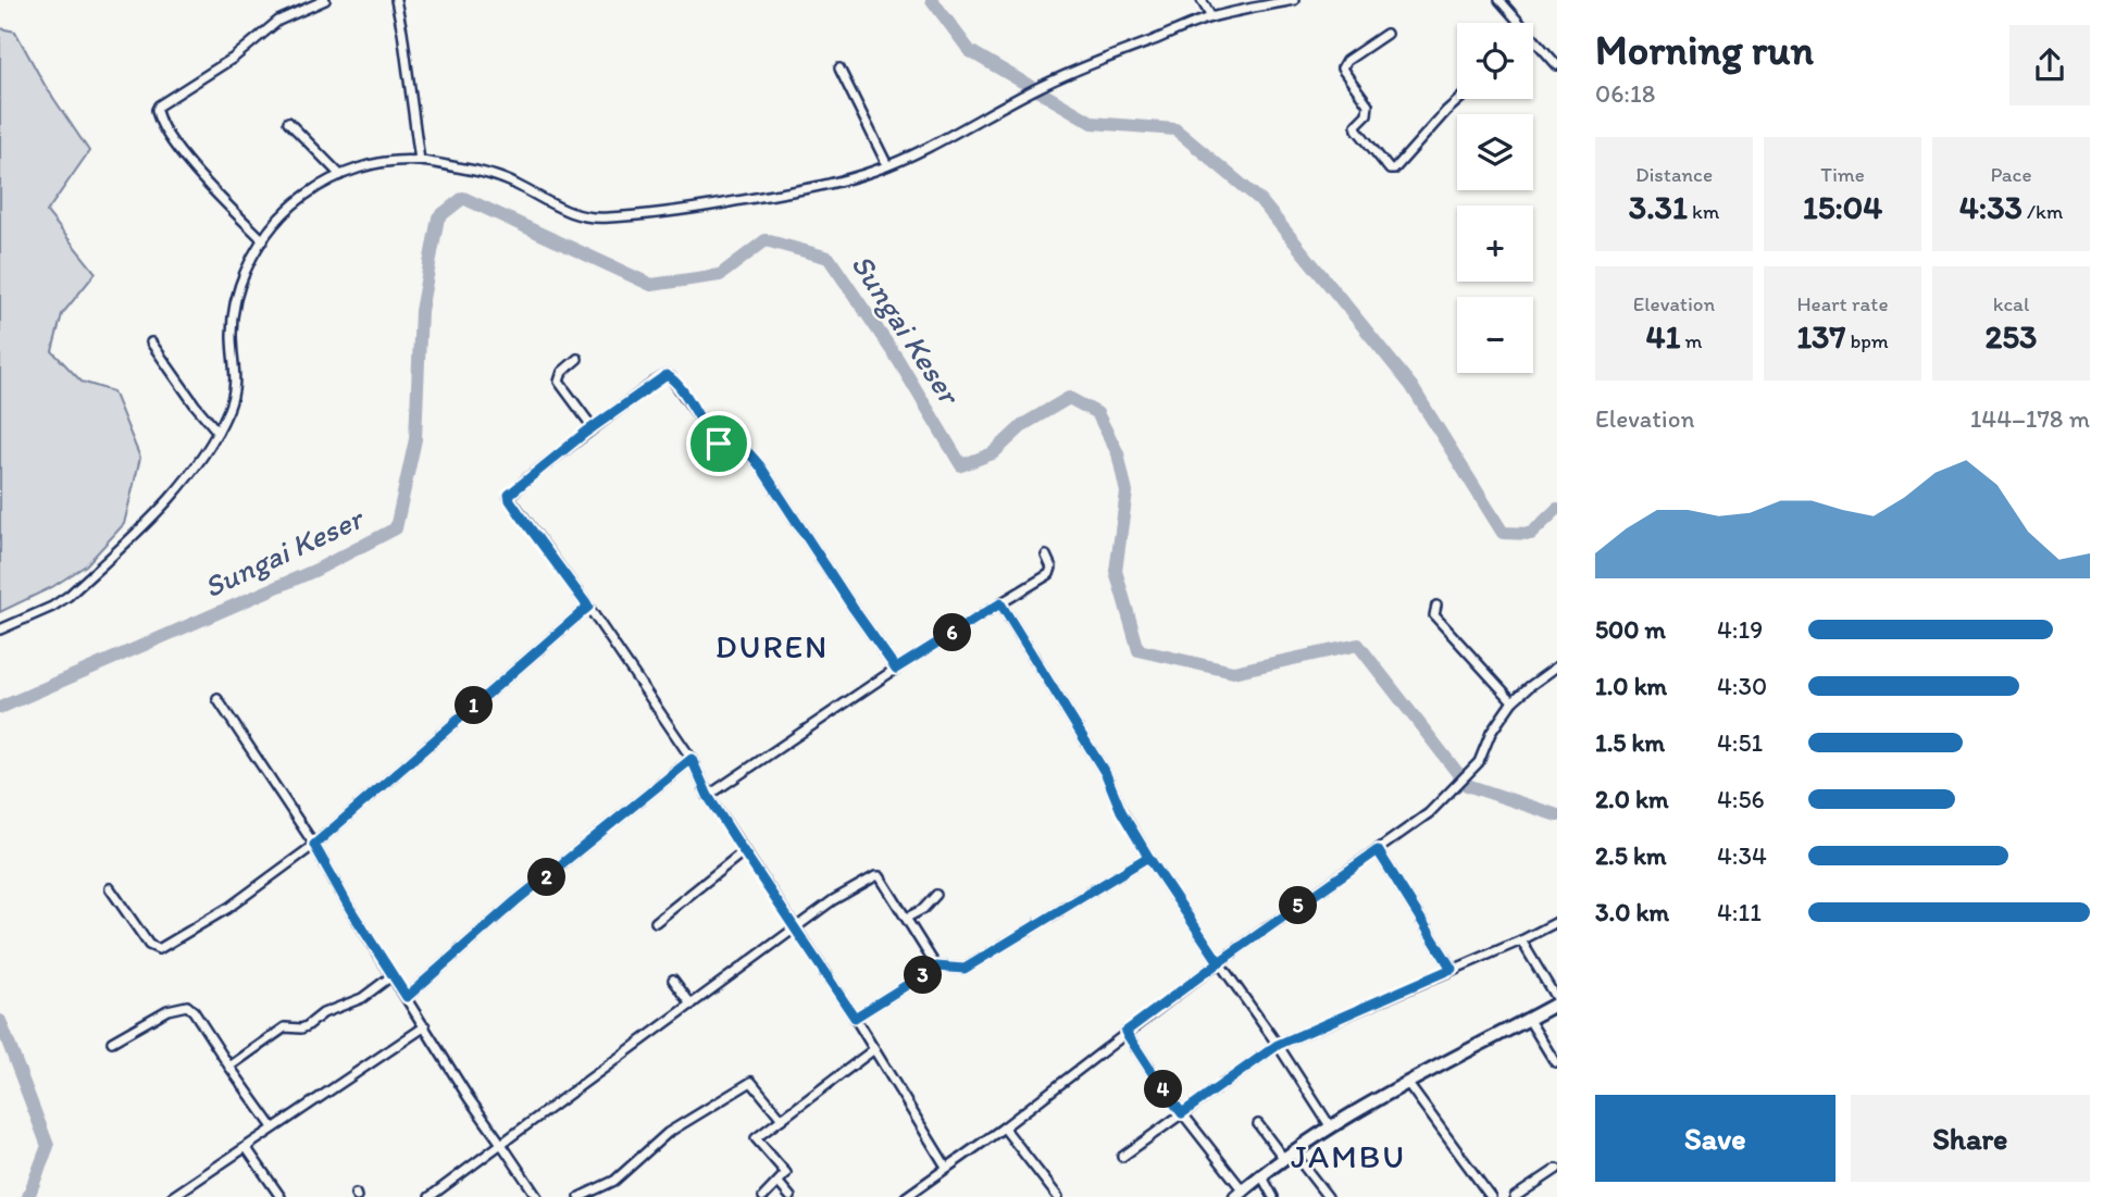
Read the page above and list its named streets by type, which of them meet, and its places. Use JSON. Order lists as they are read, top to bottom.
{
  "districts": ["DUREN", "JAMBU"],
  "water": ["Sungai Keser"],
  "page": {
    "heading": ["Morning run", "06:18"],
    "map_buttons": ["+", "−"],
    "stats": [
      ["Distance", "3.31 km"],
      ["Time", "15:04"],
      ["Pace", "4:33 /km"],
      ["Elevation", "41 m"],
      ["Heart rate", "137 bpm"],
      ["kcal", "253"]
    ],
    "chart": ["Elevation", "144–178 m"],
    "list": [
      {
        "name": "500 m",
        "note": "4:19"
      },
      {
        "name": "1.0 km",
        "note": "4:30"
      },
      {
        "name": "1.5 km",
        "note": "4:51"
      },
      {
        "name": "2.0 km",
        "note": "4:56"
      },
      {
        "name": "2.5 km",
        "note": "4:34"
      },
      {
        "name": "3.0 km",
        "note": "4:11"
      }
    ],
    "pins": [
      "6",
      "1",
      "2",
      "5",
      "3",
      "4"
    ],
    "buttons": ["Save", "Share"]
  }
}
